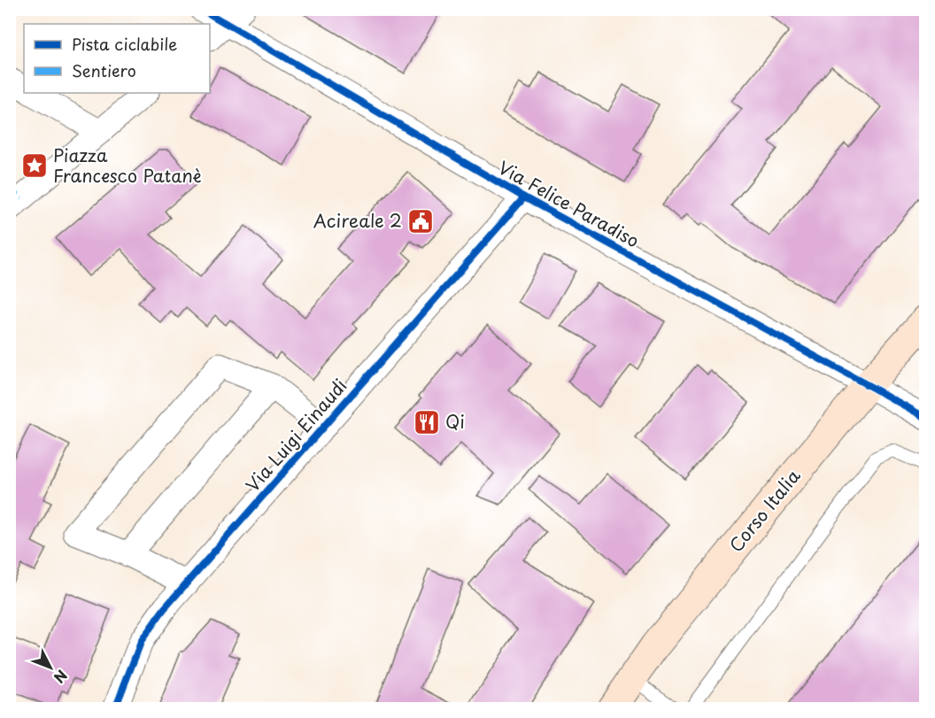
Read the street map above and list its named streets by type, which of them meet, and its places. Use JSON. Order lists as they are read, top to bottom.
{
  "streets": {
    "street": ["Via Felice Paradiso", "Via Luigi Einaudi", "Corso Italia"]
  },
  "crossings": [
    ["Via Felice Paradiso", "Via Luigi Einaudi"],
    ["Via Felice Paradiso", "Corso Italia"]
  ],
  "places": {
    "place": ["Piazza Francesco Patanè"],
    "public building": ["Acireale 2"],
    "restaurant": ["Qi"]
  },
  "legend": ["Pista ciclabile", "Sentiero"],
  "north": "bottom right"
}
